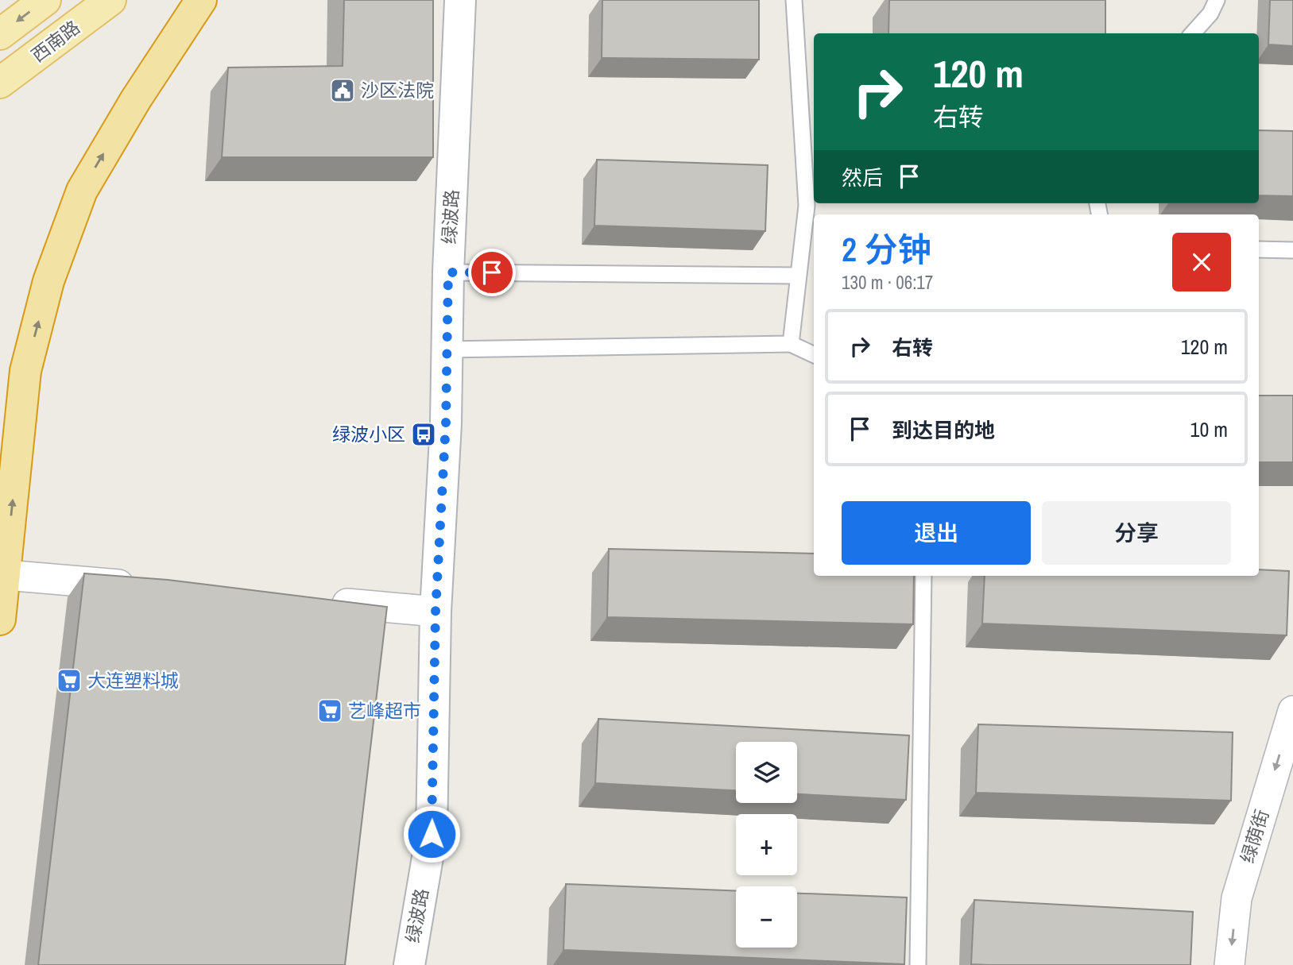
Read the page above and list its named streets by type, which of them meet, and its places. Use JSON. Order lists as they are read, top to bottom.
{
  "streets": {
    "main road": ["西南路"],
    "street": ["绿波路", "绿荫街"]
  },
  "one_way": ["绿荫街"],
  "places": {
    "public building": ["沙区法院"],
    "bus stop": ["绿波小区"],
    "supermarket": ["大连塑料城", "艺峰超市"]
  },
  "page": {
    "turn": ["120 m", "右转"],
    "then": "然后",
    "heading": ["2 分钟", "130 m · 06:17"],
    "list": [
      {
        "name": "右转",
        "value": "120 m"
      },
      {
        "name": "到达目的地",
        "value": "10 m"
      }
    ],
    "buttons": ["退出", "分享"],
    "map_buttons": ["+", "−"]
  }
}
